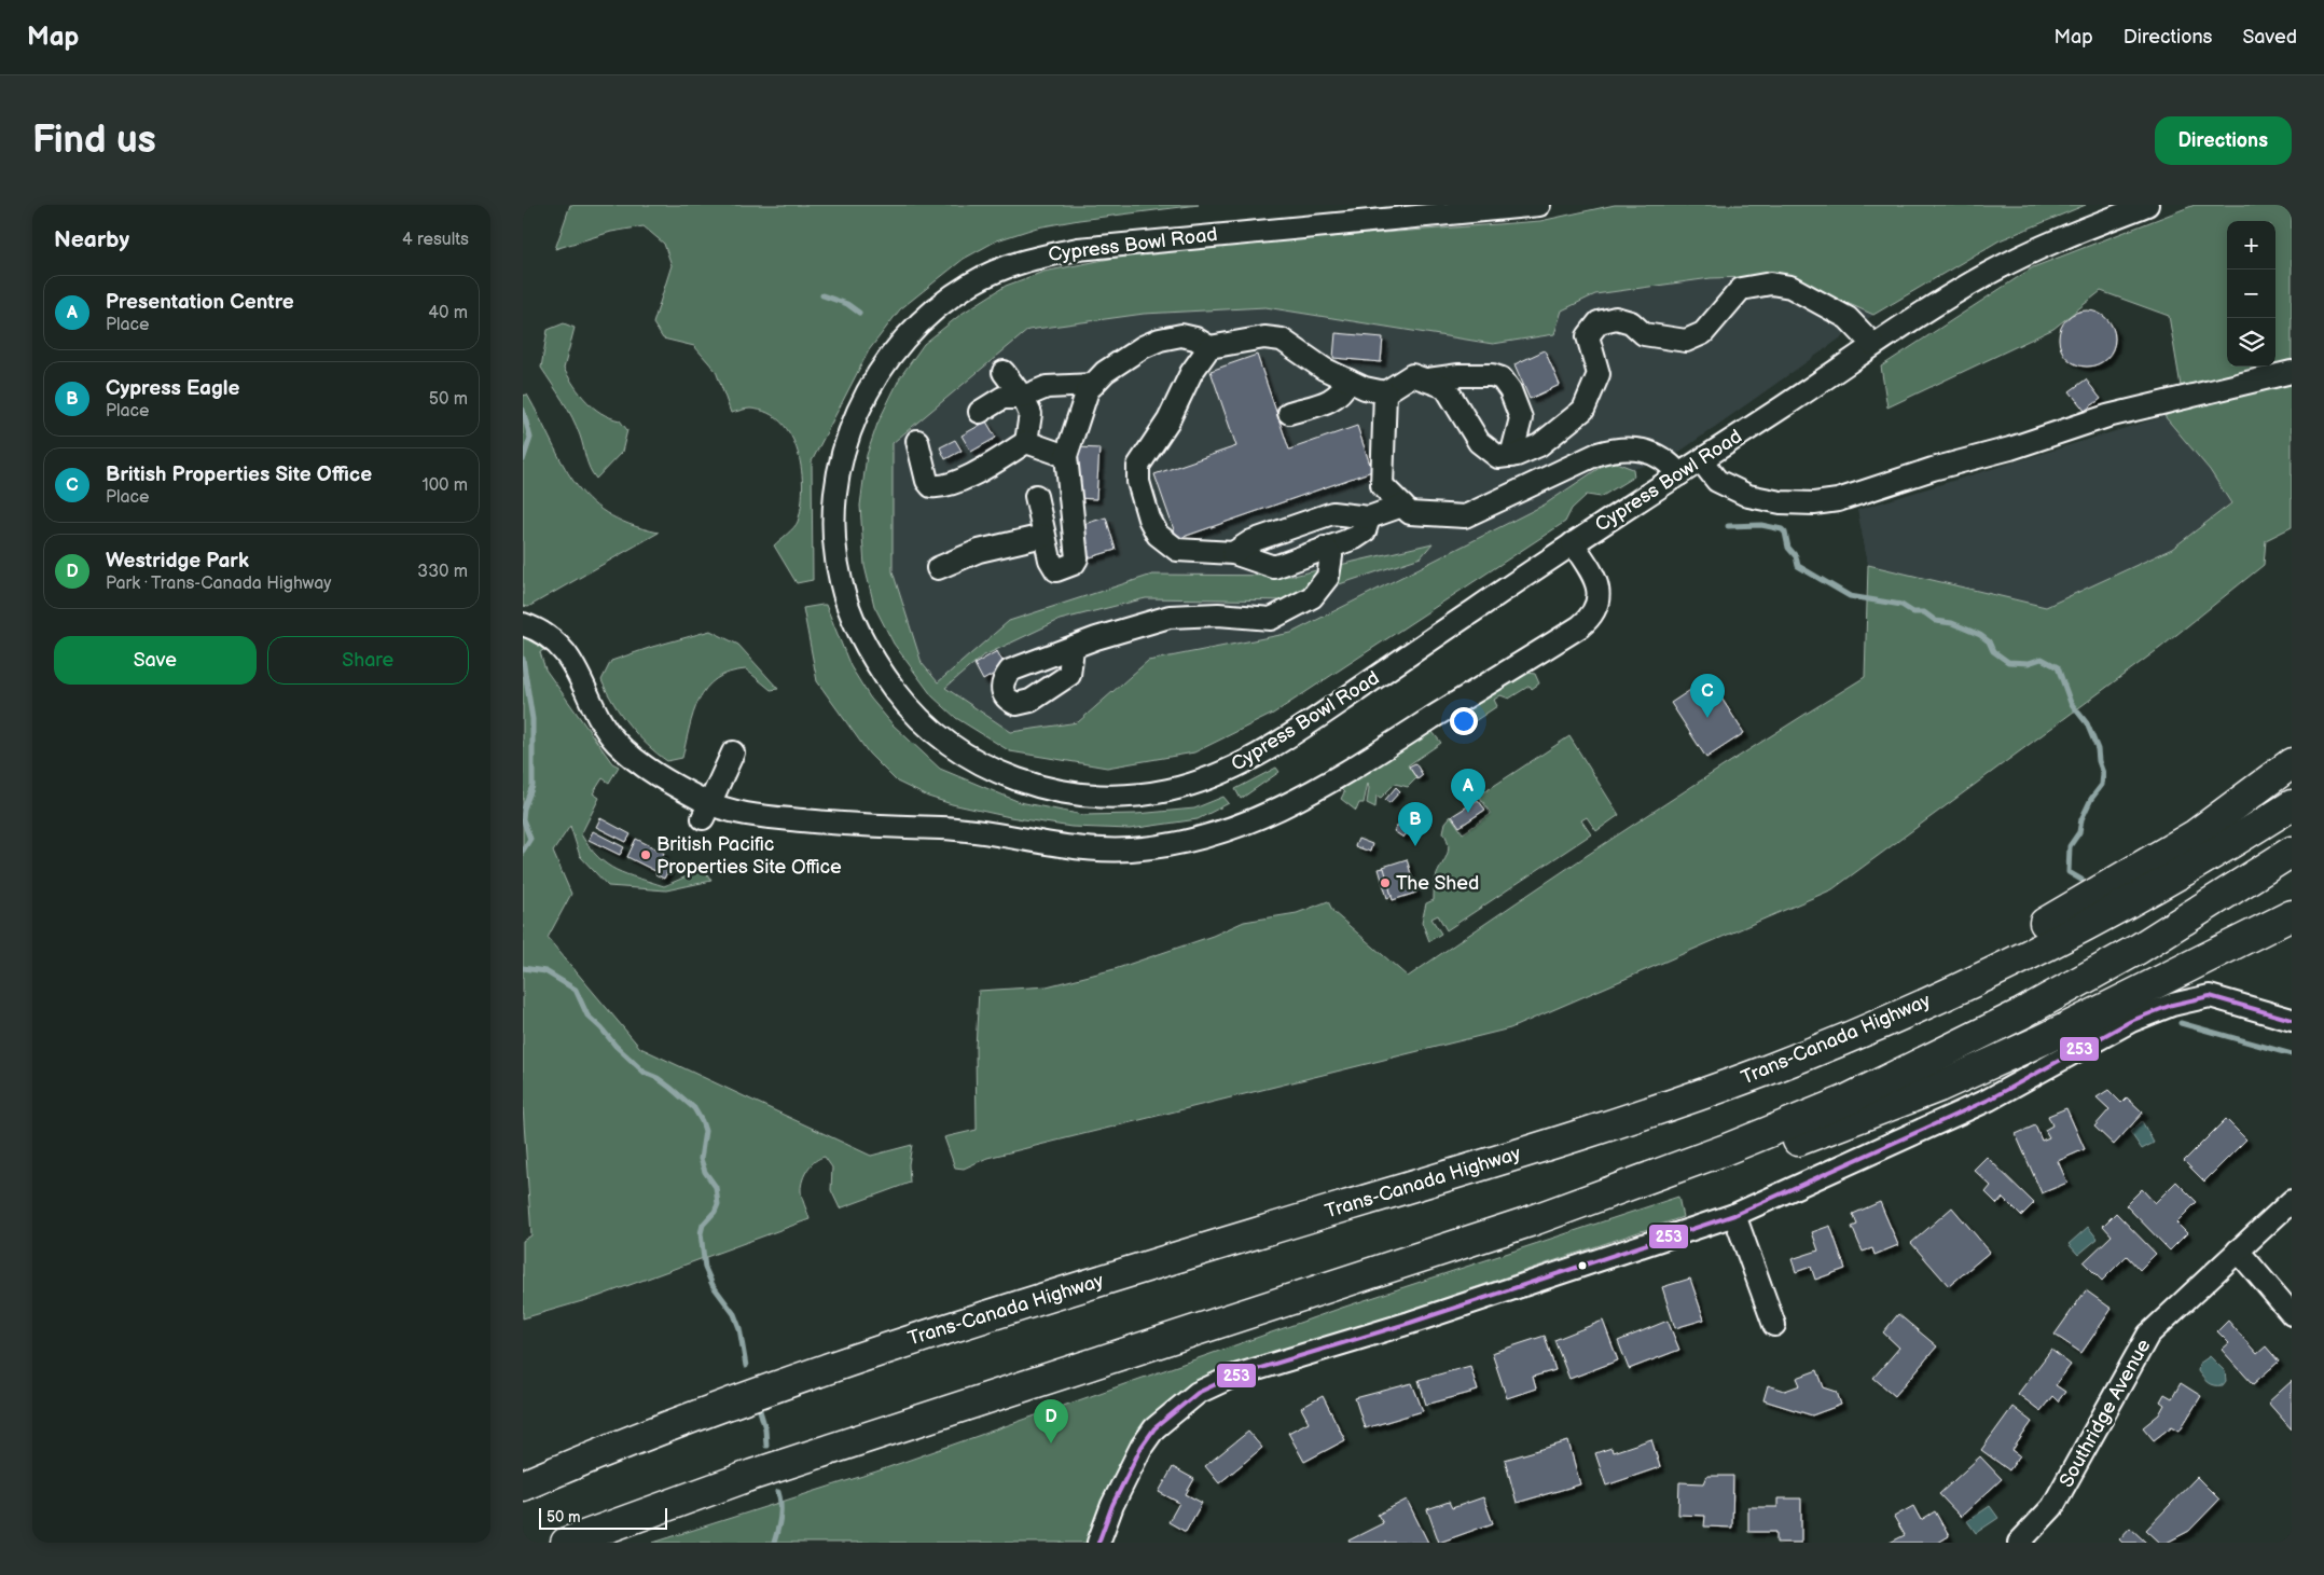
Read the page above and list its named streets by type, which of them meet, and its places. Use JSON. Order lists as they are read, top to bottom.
{
  "streets": {
    "highway": ["Trans-Canada Highway"],
    "street": ["Cypress Bowl Road", "Southridge Avenue"]
  },
  "places": ["British Pacific Properties Site Office", "The Shed"],
  "lines": ["transit line 253"],
  "scale_bar": "50 m",
  "page": {
    "header": "Map",
    "nav": ["Map", "Directions", "Saved"],
    "buttons": [
      "Directions",
      ["Save", "Share"]
    ],
    "title": "Find us",
    "heading": ["Nearby", "4 results"],
    "map_buttons": ["+", "−"],
    "list": [
      {
        "mark": "A",
        "name": "Presentation Centre",
        "note": "Place",
        "value": "40 m"
      },
      {
        "mark": "B",
        "name": "Cypress Eagle",
        "note": "Place",
        "value": "50 m"
      },
      {
        "mark": "C",
        "name": "British Properties Site Office",
        "note": "Place",
        "value": "100 m"
      },
      {
        "mark": "D",
        "name": "Westridge Park",
        "note": "Park · Trans-Canada Highway",
        "value": "330 m"
      }
    ],
    "pins": [
      "C",
      "A",
      "B",
      "D"
    ],
    "scale": "50 m"
  }
}
